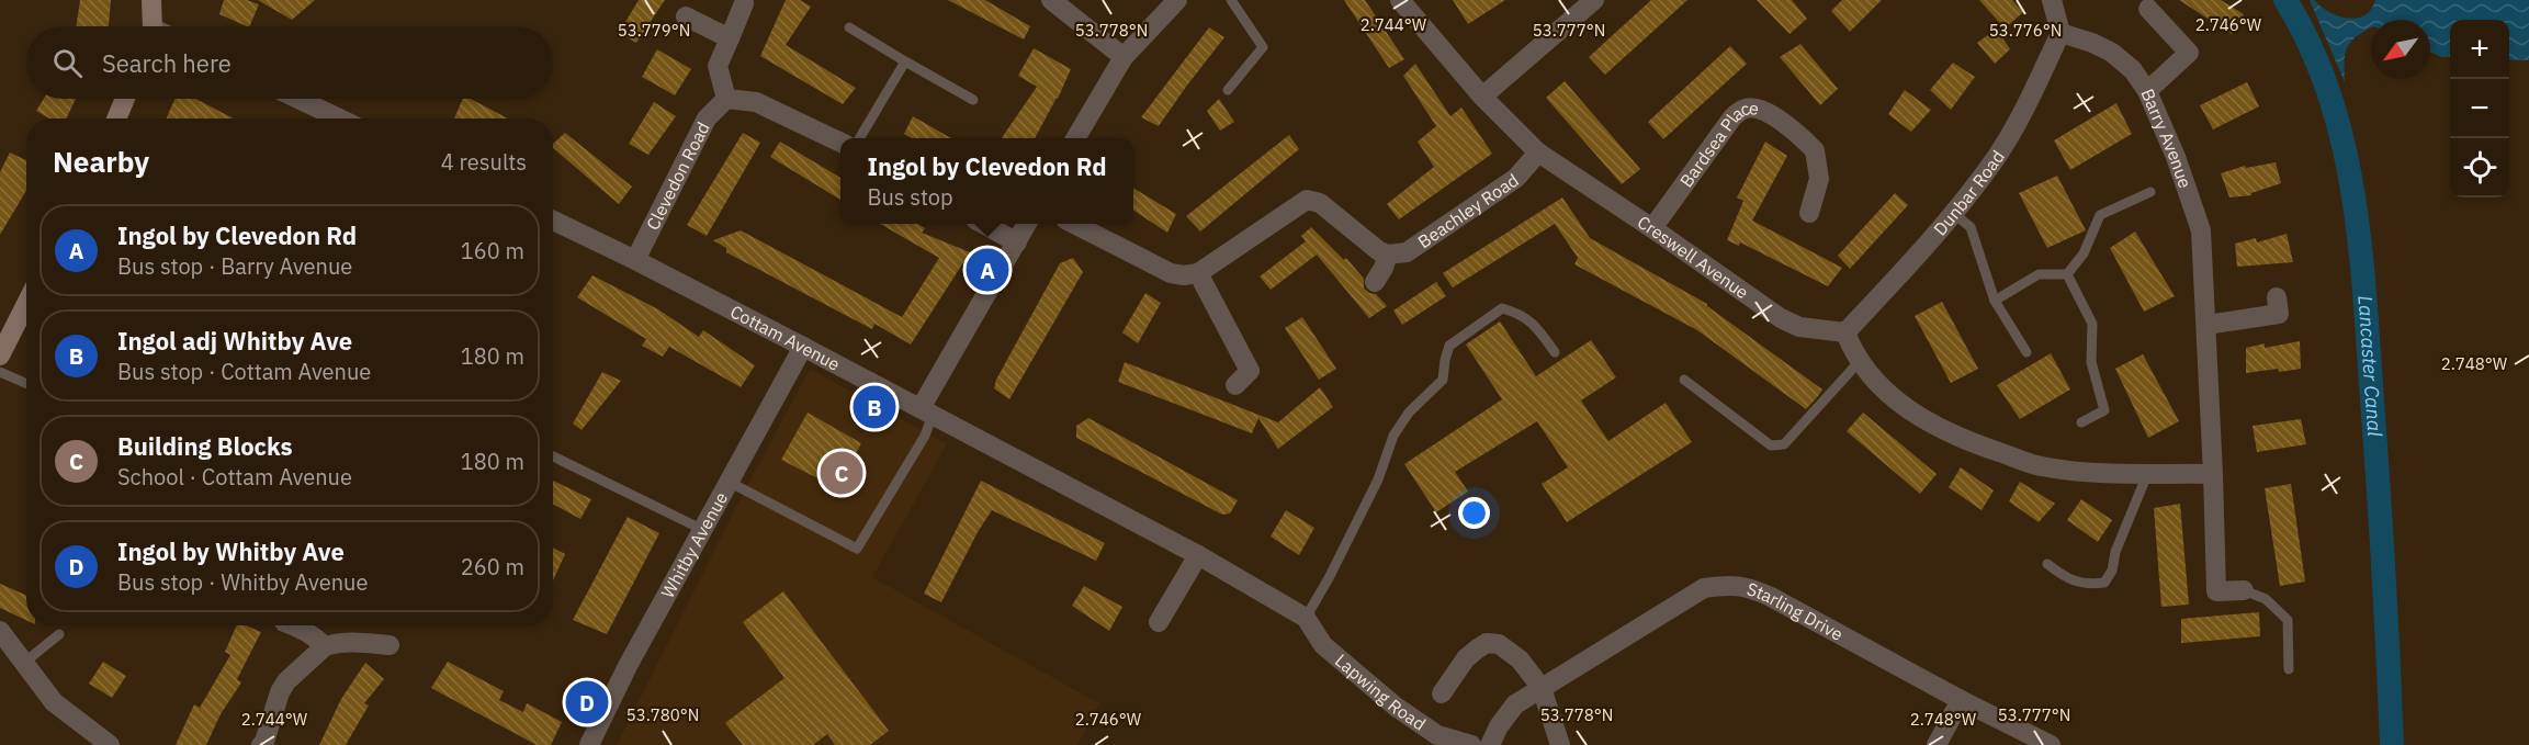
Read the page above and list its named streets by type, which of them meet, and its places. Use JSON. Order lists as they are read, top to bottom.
{
  "streets": {
    "street": [
      "Barry Avenue",
      "Bardsea Place",
      "Clevedon Road",
      "Dunbar Road",
      "Beachley Road",
      "Creswell Avenue",
      "Cottam Avenue",
      "Whitby Avenue",
      "Starling Drive",
      "Lapwing Road"
    ]
  },
  "crossings": [
    ["Barry Avenue", "Dunbar Road"],
    ["Bardsea Place", "Creswell Avenue"],
    ["Clevedon Road", "Cottam Avenue"],
    ["Dunbar Road", "Creswell Avenue"],
    ["Beachley Road", "Creswell Avenue"],
    ["Cottam Avenue", "Whitby Avenue"],
    ["Cottam Avenue", "Lapwing Road"]
  ],
  "water": ["Lancaster Canal"],
  "north": "bottom left",
  "page": {
    "map_buttons": ["+", "−"],
    "search": "Search here",
    "heading": ["Nearby", "4 results"],
    "popup": ["Ingol by Clevedon Rd", "Bus stop"],
    "list": [
      {
        "mark": "A",
        "name": "Ingol by Clevedon Rd",
        "note": "Bus stop · Barry Avenue",
        "value": "160 m"
      },
      {
        "mark": "B",
        "name": "Ingol adj Whitby Ave",
        "note": "Bus stop · Cottam Avenue",
        "value": "180 m"
      },
      {
        "mark": "C",
        "name": "Building Blocks",
        "note": "School · Cottam Avenue",
        "value": "180 m"
      },
      {
        "mark": "D",
        "name": "Ingol by Whitby Ave",
        "note": "Bus stop · Whitby Avenue",
        "value": "260 m"
      }
    ],
    "pins": [
      "A",
      "B",
      "C",
      "D"
    ]
  },
  "coordinates": [
    "2.744°W",
    "2.746°W",
    "53.779°N",
    "53.778°N",
    "53.777°N",
    "53.776°N",
    "2.748°W",
    "53.780°N"
  ]
}
